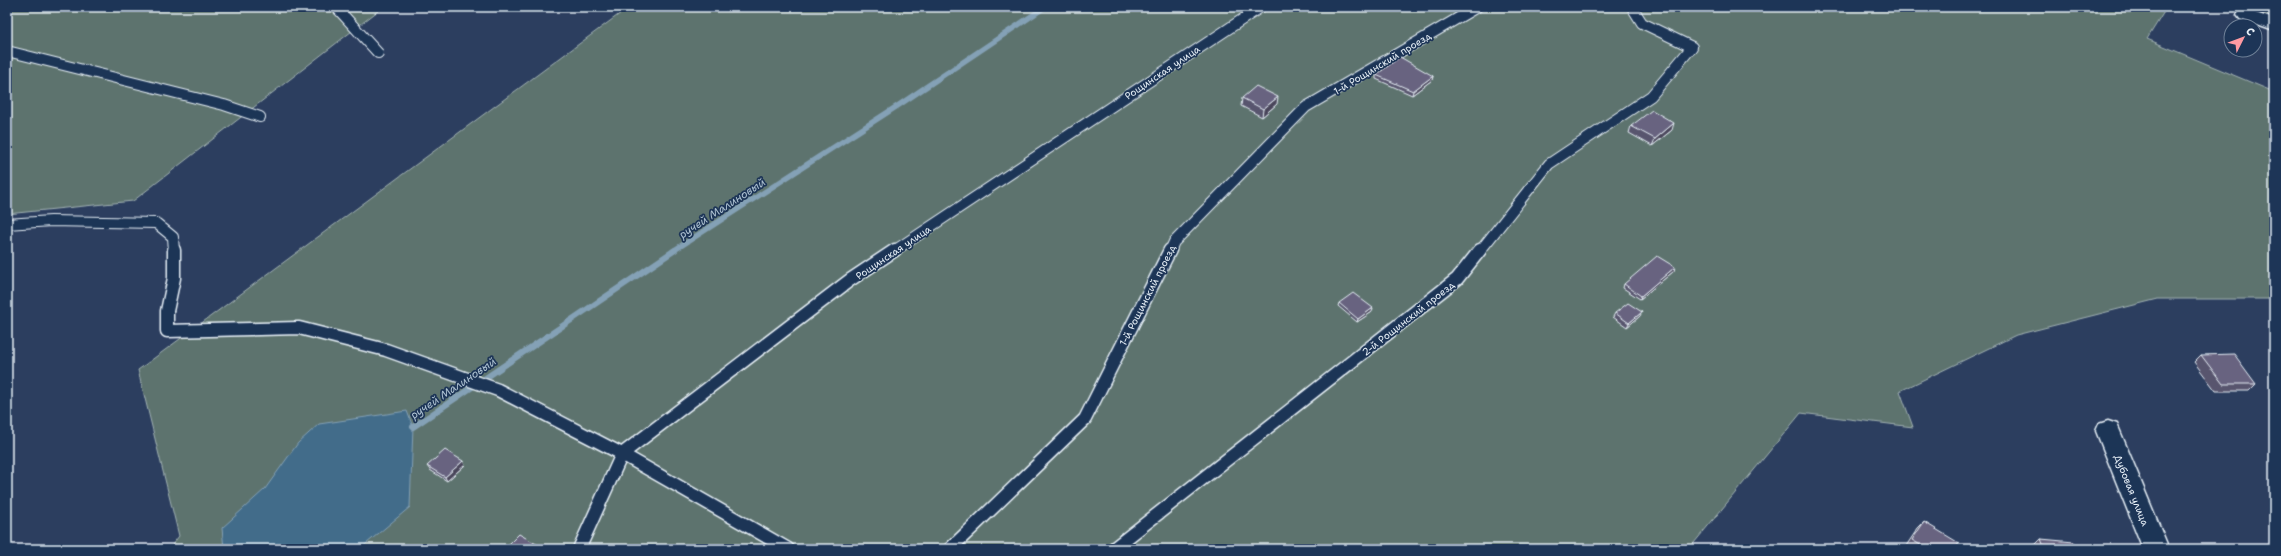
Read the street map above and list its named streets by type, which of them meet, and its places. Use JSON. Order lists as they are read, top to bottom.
{
  "streets": {
    "street": ["Дубовая улица"],
    "lane": ["1-й Рощинский проезд", "Рощинская улица", "2-й Рощинский проезд"]
  },
  "water": ["ручей Малиновый"],
  "north": "top right"
}
